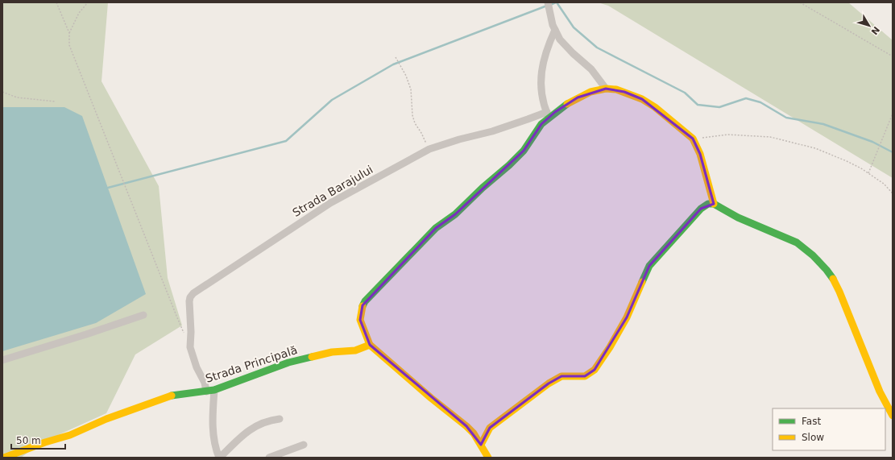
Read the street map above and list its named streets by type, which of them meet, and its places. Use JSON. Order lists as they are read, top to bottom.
{
  "streets": {
    "street": ["Strada Barajului", "Strada Principală"]
  },
  "legend": ["Fast", "Slow"],
  "scale_bar": "50 m",
  "north": "bottom right"
}
